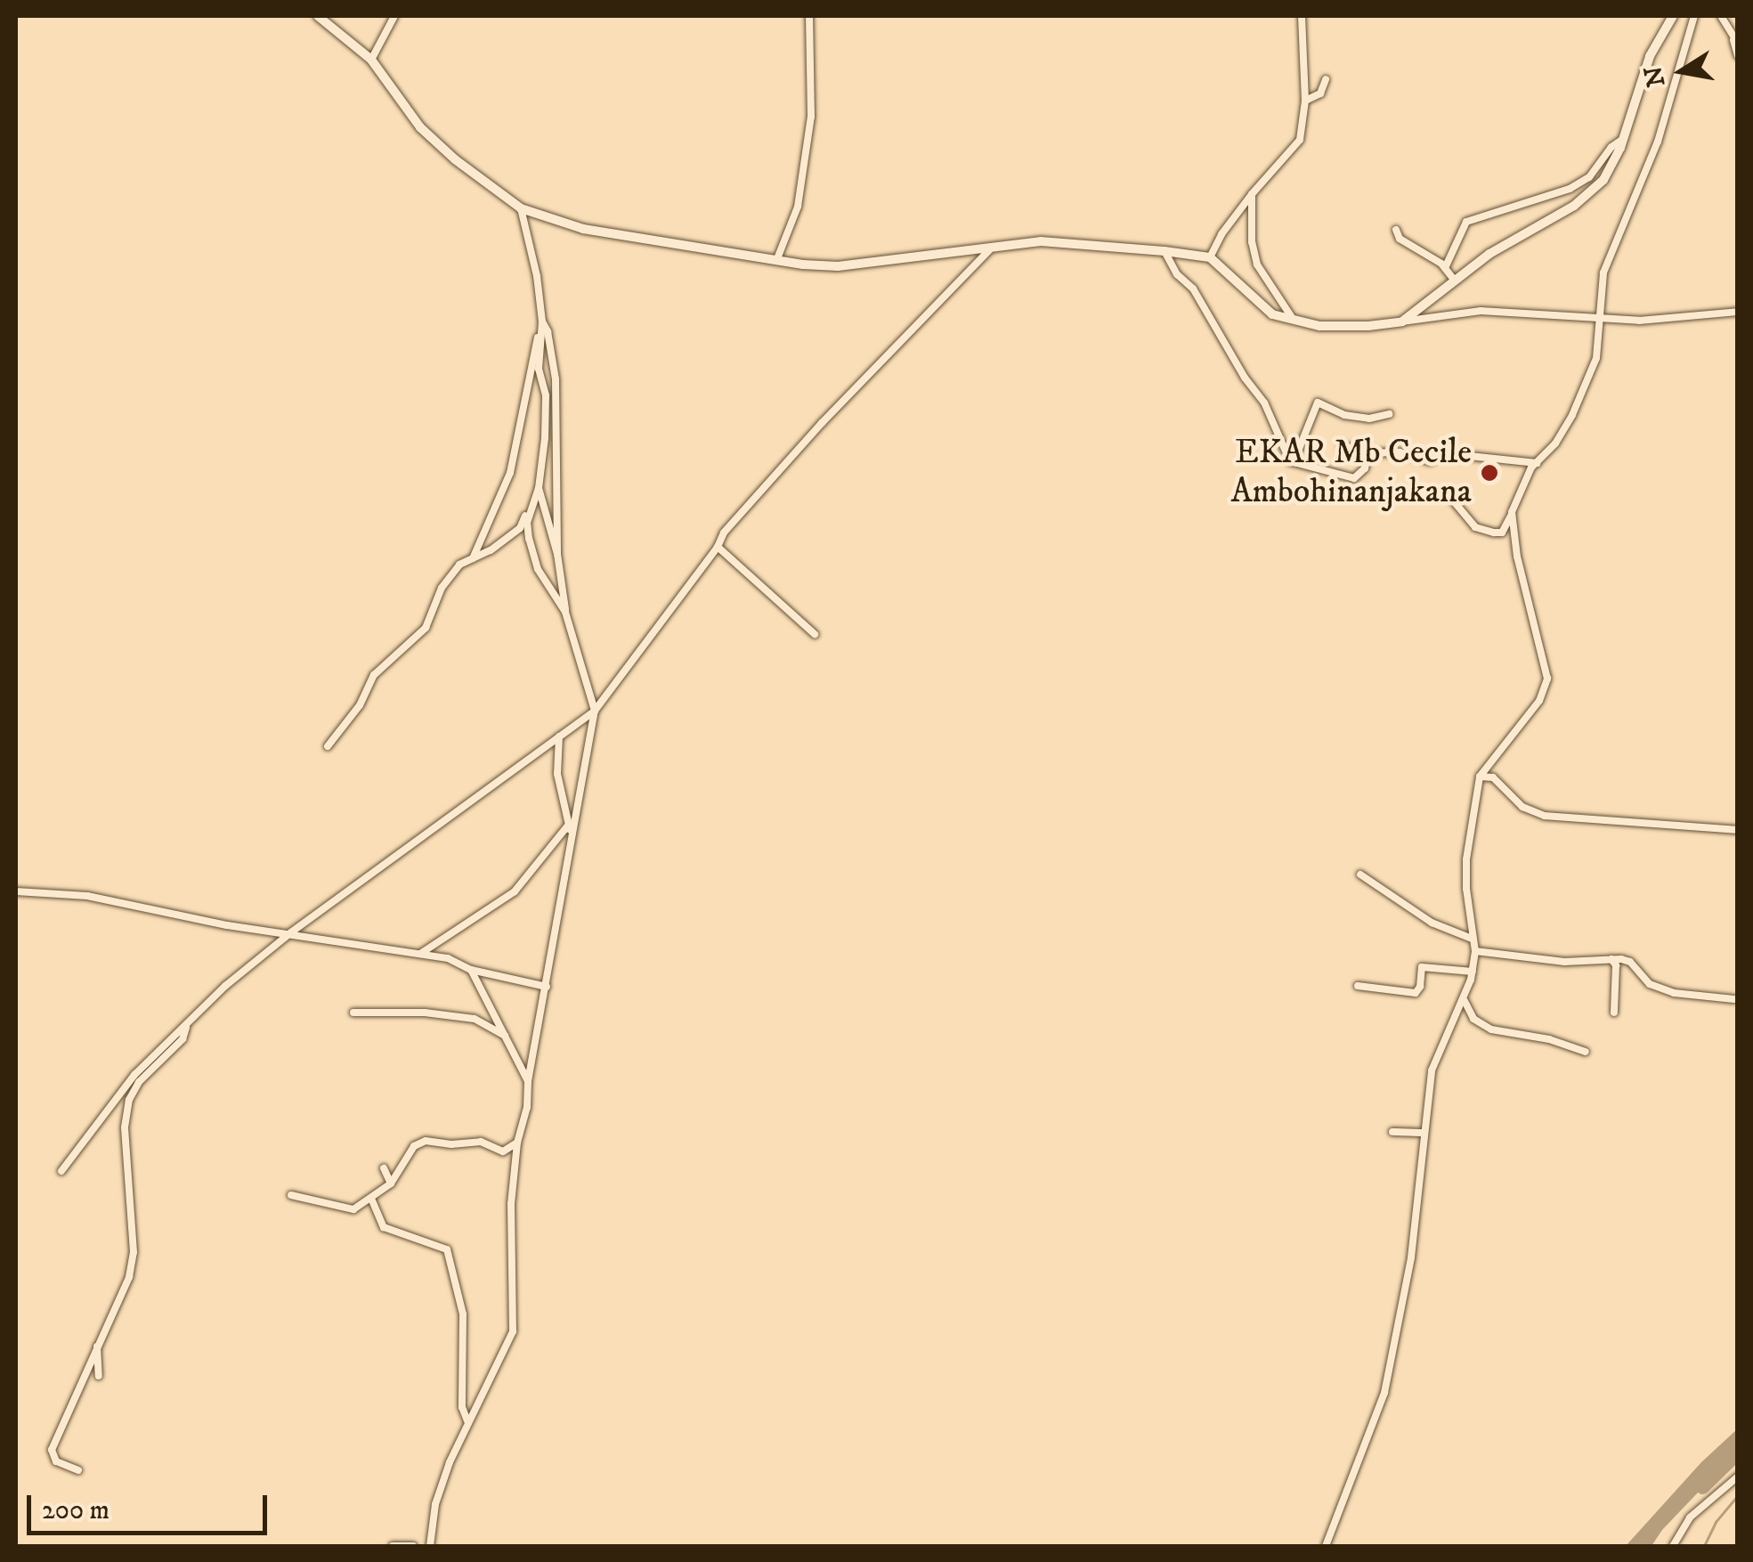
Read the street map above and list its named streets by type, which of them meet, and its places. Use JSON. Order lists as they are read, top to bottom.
{
  "places": ["EKAR Mb Cecile Ambohinanjakana"],
  "scale_bar": "200 m",
  "north": "left"
}
